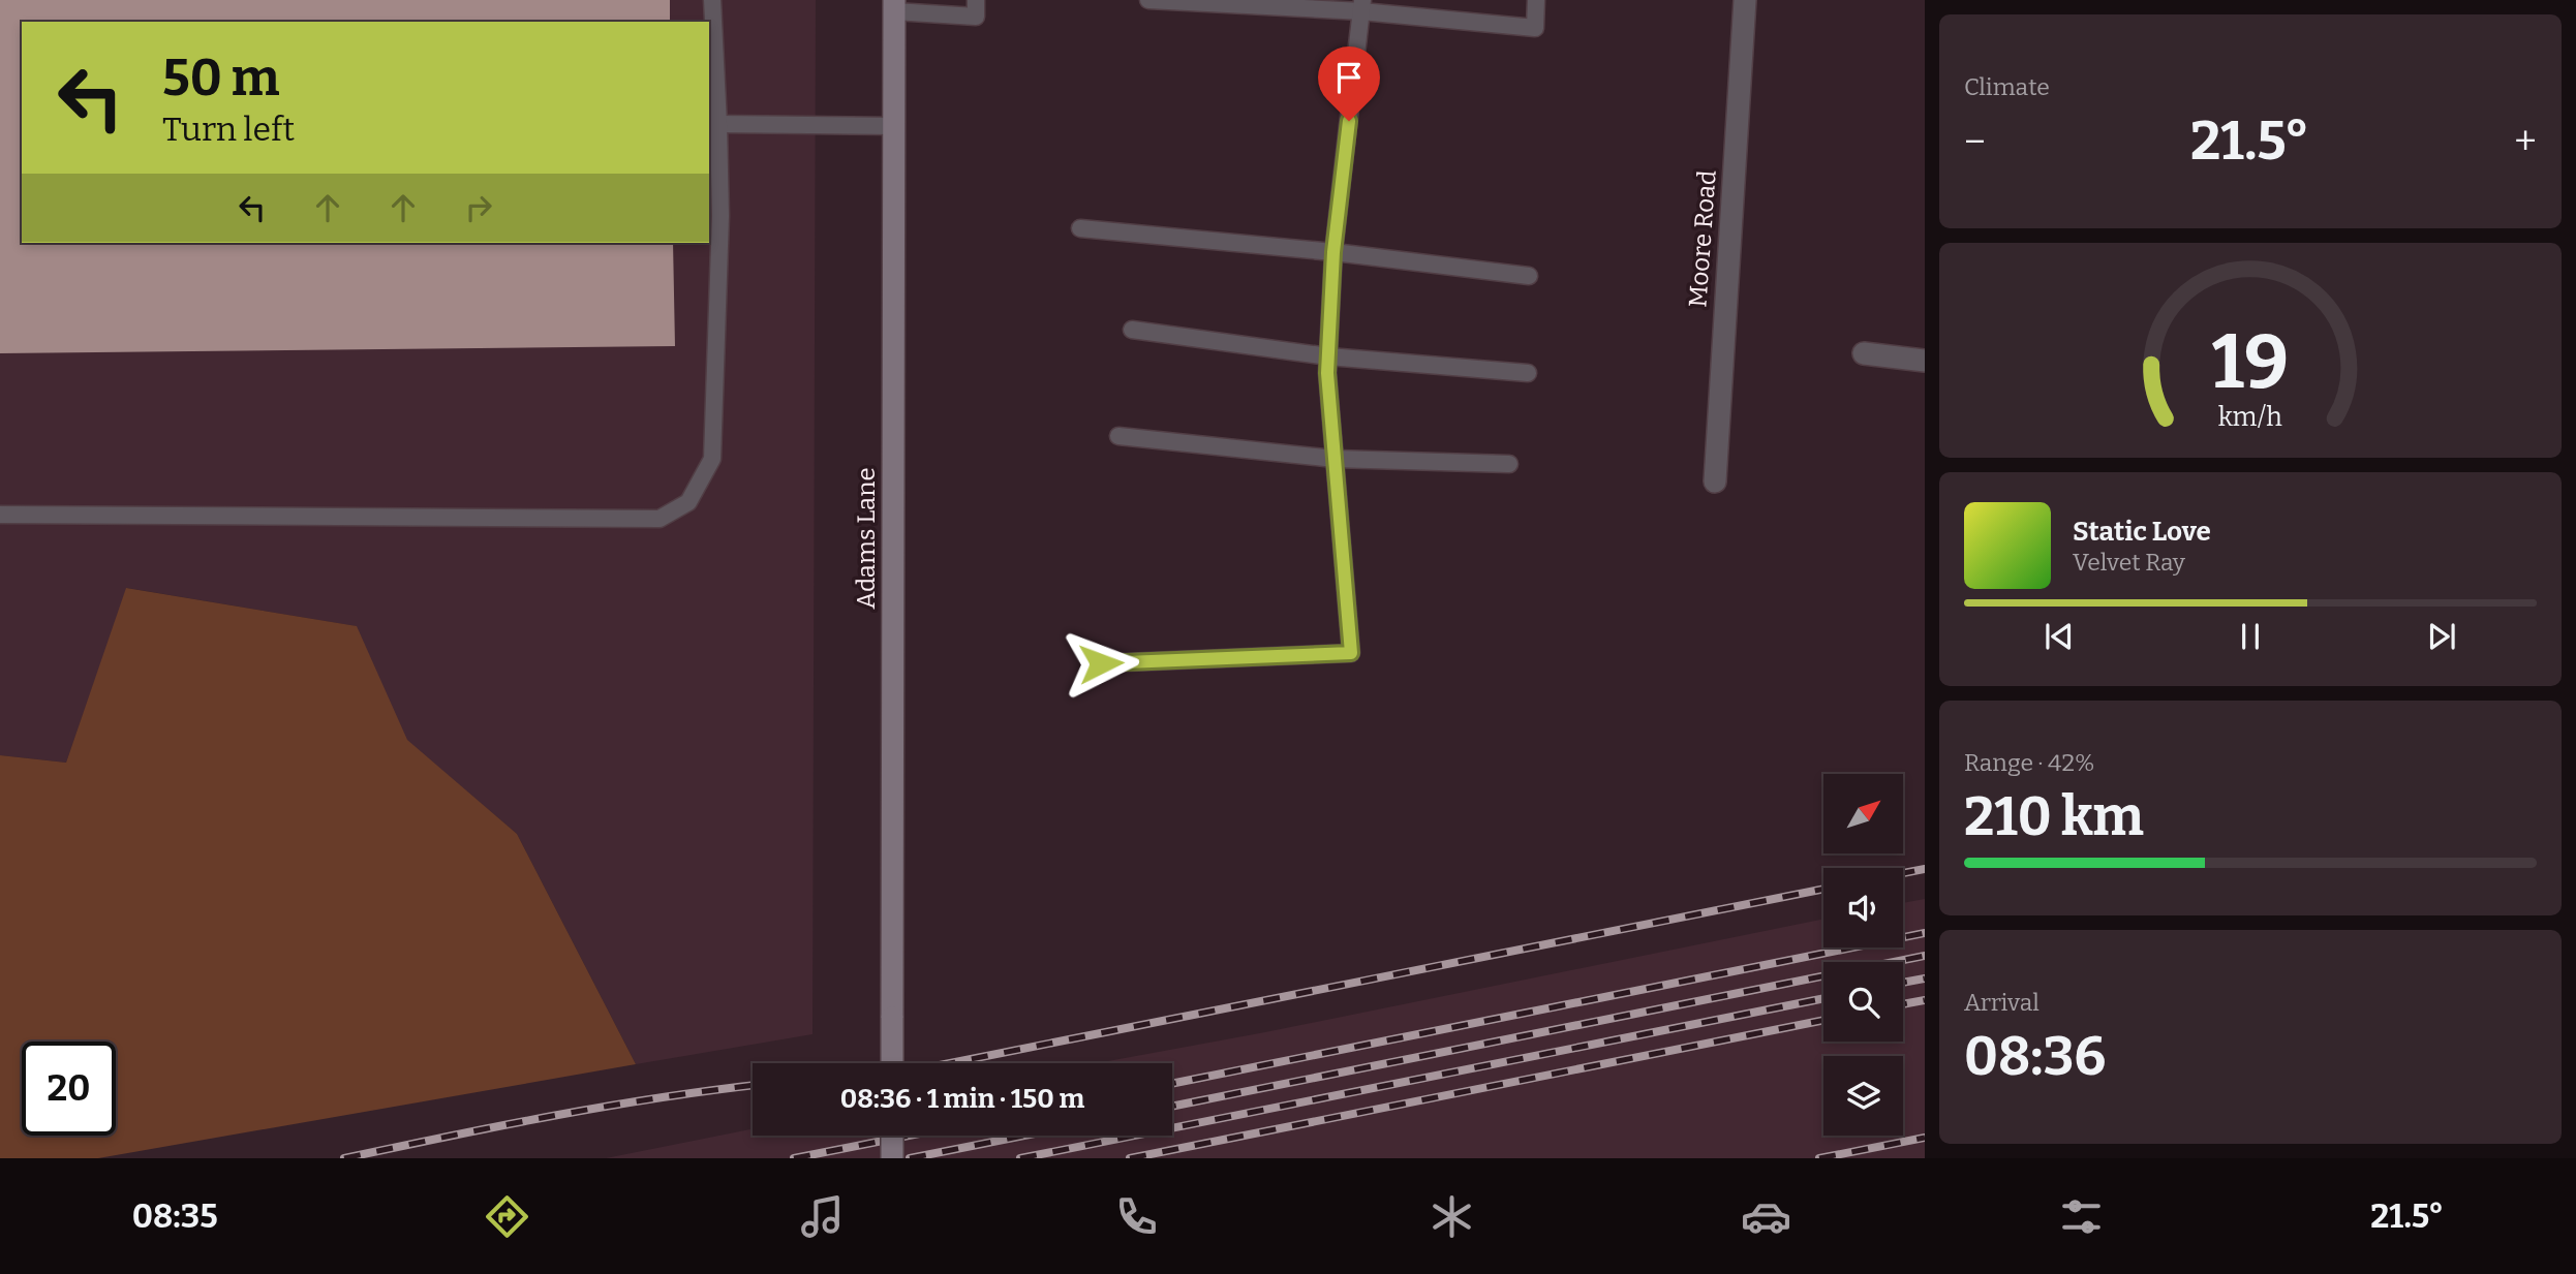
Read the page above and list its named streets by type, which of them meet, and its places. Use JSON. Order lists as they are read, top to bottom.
{
  "streets": {
    "street": ["Moore Road", "Adams Lane"]
  },
  "north": "top right",
  "page": {
    "tile": [
      "Climate",
      ["Range · 42%", "210 km"],
      ["Arrival", "08:36"]
    ],
    "turn": ["50 m", "Turn left"],
    "heat": ["−", "21.5°", "+"],
    "song": ["Static Love", "Velvet Ray"],
    "limit": "20",
    "trip": "08:36 · 1 min · 150 m",
    "tabs": ["08:35", "21.5°"],
    "gauge": ["19", "km/h"]
  }
}
